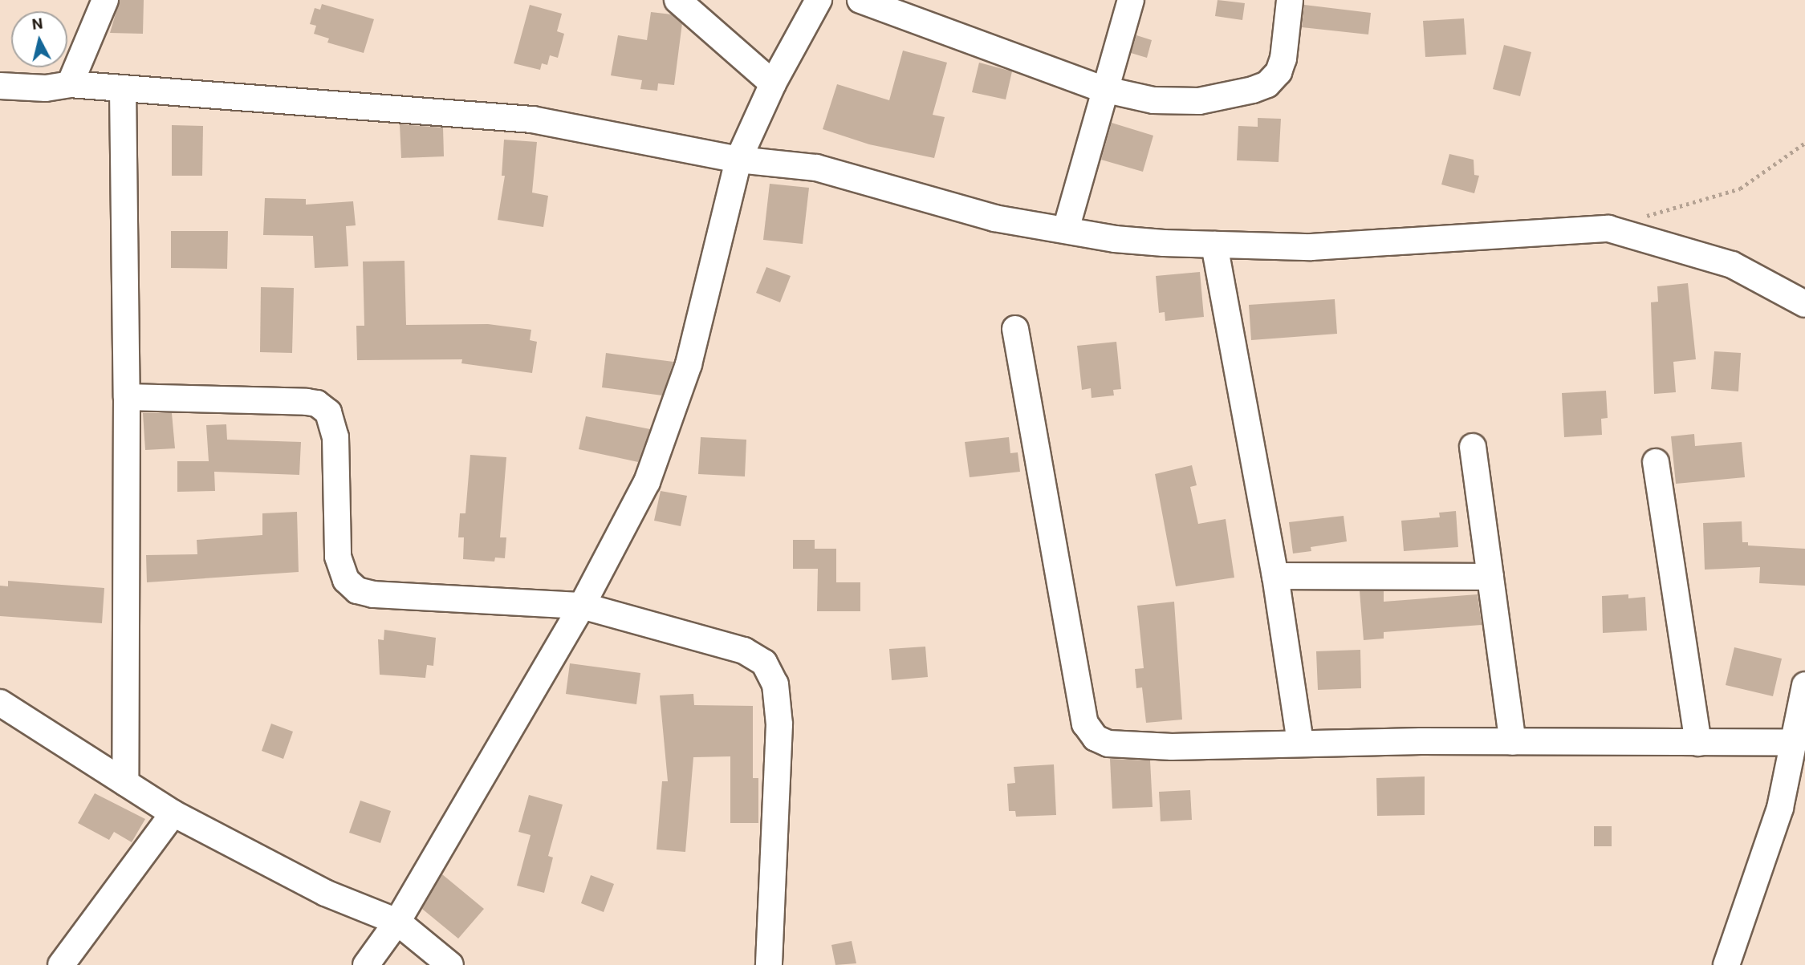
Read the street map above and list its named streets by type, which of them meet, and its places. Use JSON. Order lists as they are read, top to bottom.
{
  "north": "top"
}
